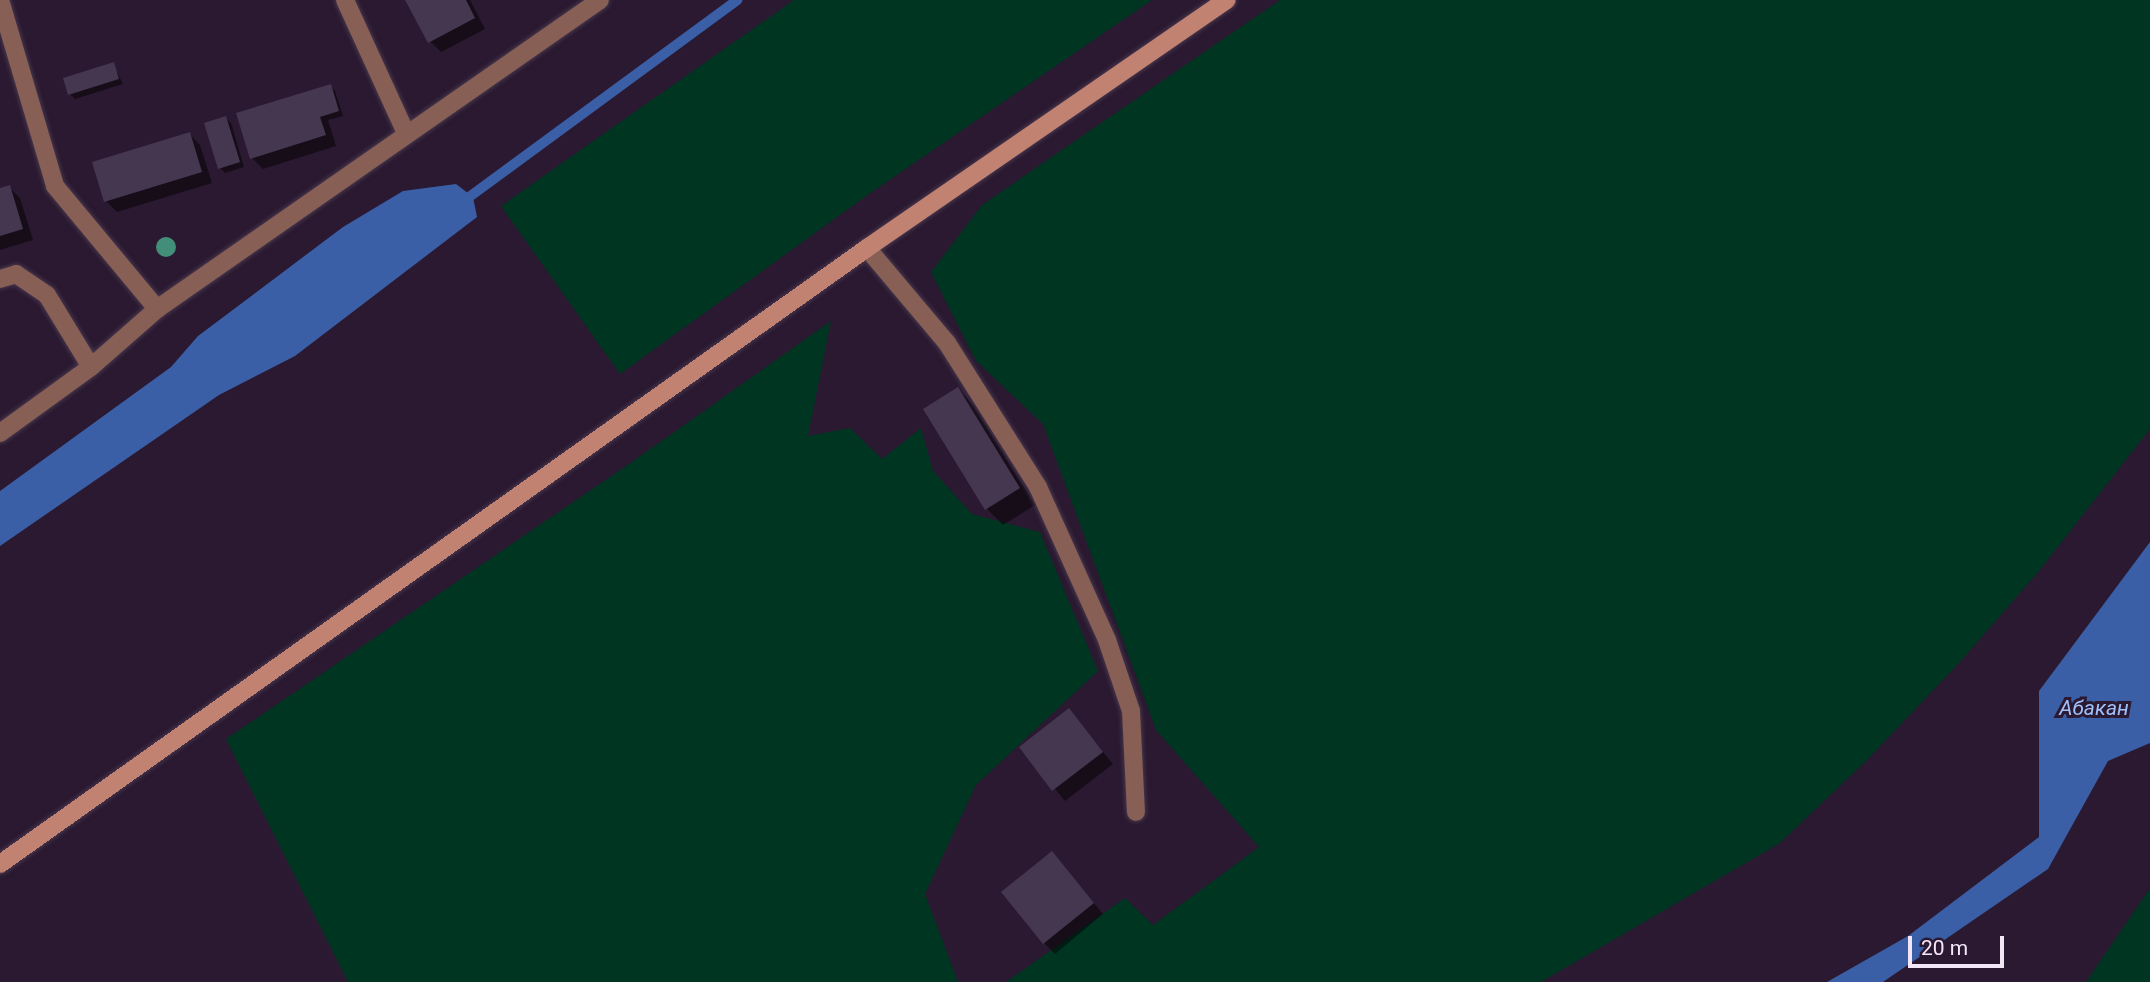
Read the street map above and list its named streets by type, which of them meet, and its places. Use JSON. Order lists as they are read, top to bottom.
{
  "water": ["Абакан"],
  "scale_bar": "20 m"
}
